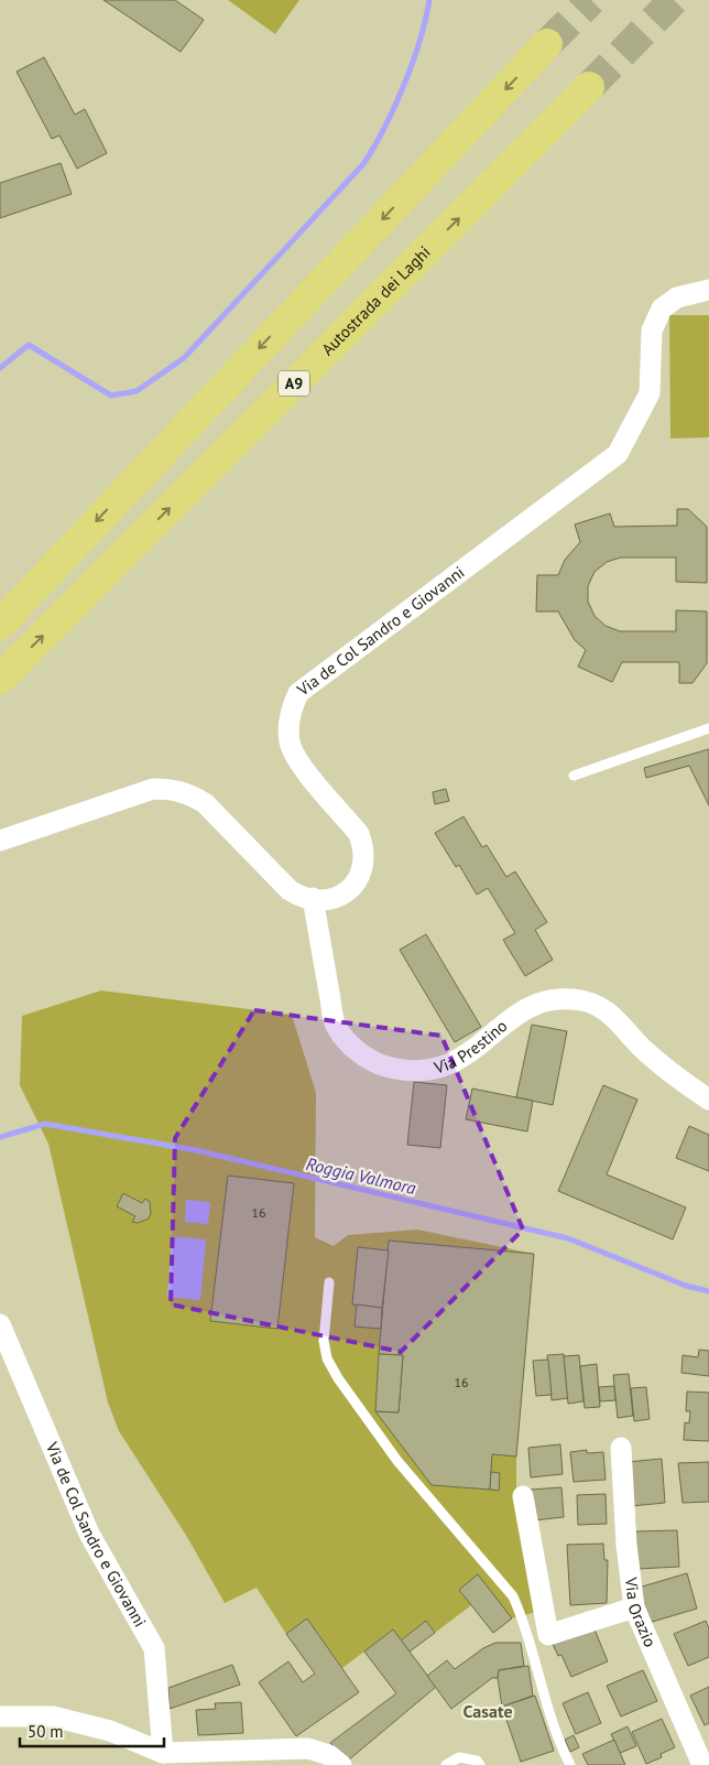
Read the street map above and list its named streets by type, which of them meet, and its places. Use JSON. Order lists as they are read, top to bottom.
{
  "streets": {
    "highway": ["Autostrada dei Laghi", "A9"],
    "street": ["Via de Col Sandro e Giovanni", "Via Prestino", "Via Orazio"]
  },
  "crossings": [
    ["Via de Col Sandro e Giovanni", "Via Prestino"]
  ],
  "districts": ["Casate"],
  "water": ["Roggia Valmora"],
  "house_numbers": ["16", "16"],
  "scale_bar": "50 m"
}
